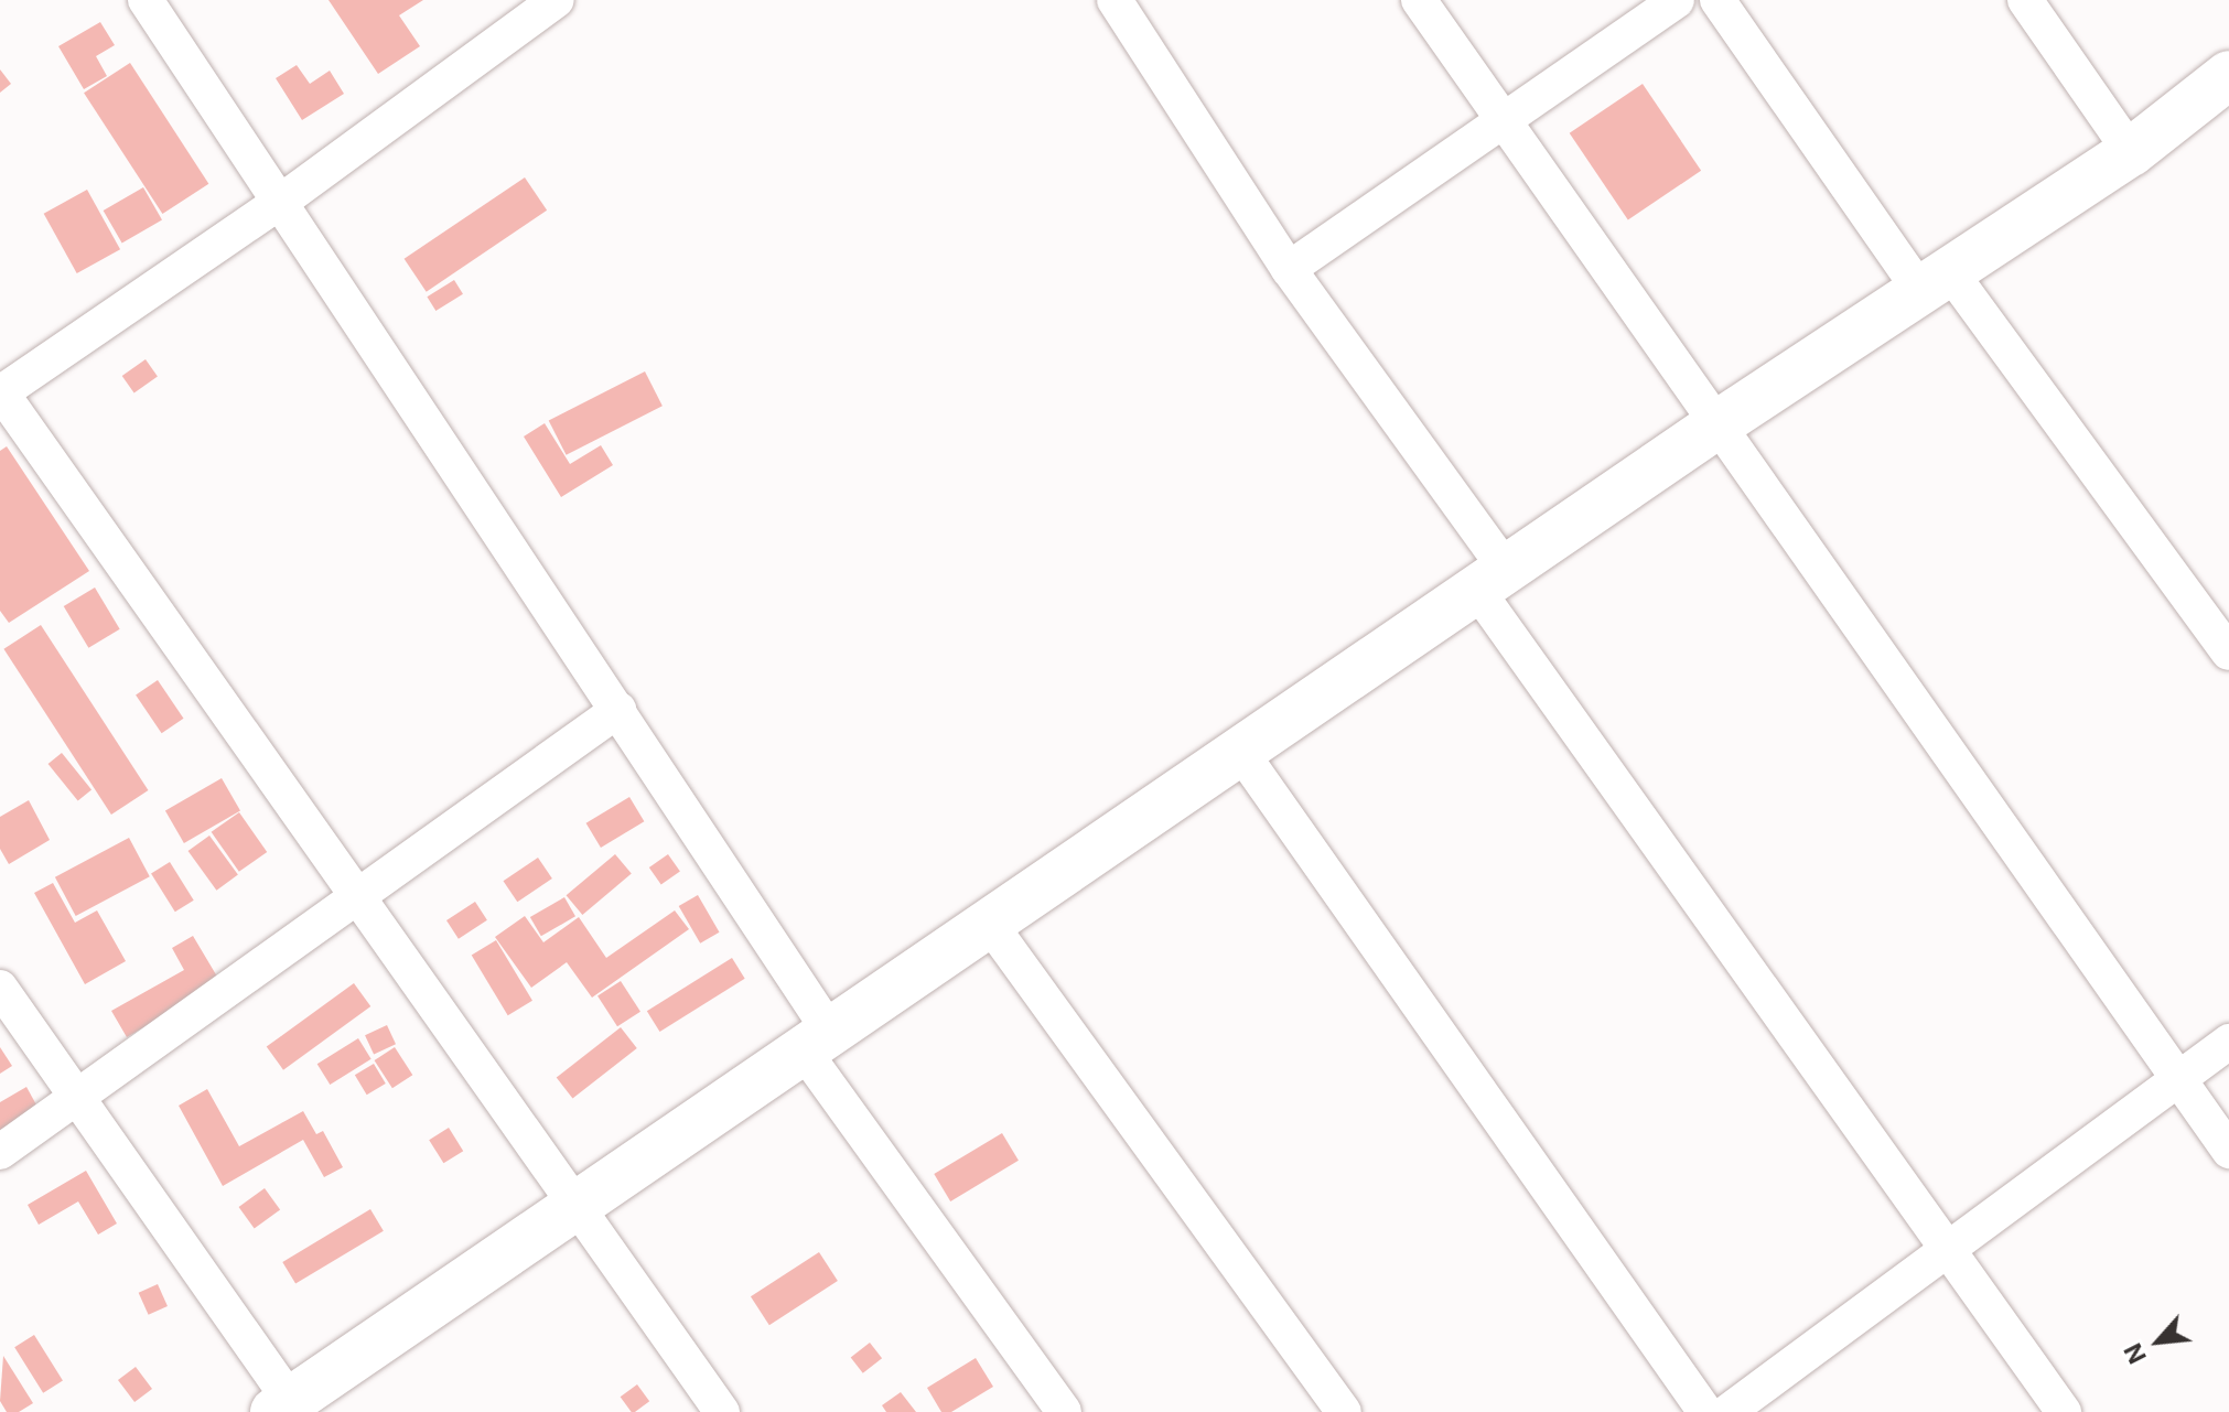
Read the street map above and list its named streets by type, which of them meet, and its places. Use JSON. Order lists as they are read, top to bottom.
{
  "north": "bottom left"
}
